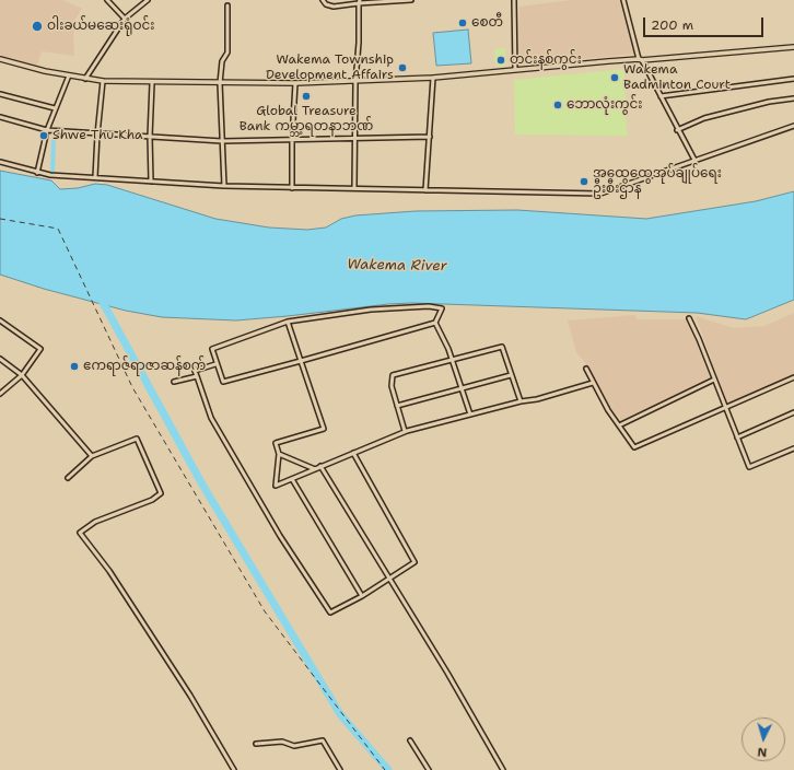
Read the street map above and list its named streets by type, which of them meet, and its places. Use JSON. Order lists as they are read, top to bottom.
{
  "water": ["Wakema River"],
  "places": [
    "စေတီ",
    "ဝါးခယ်မဆေးရုံဝင်း",
    "တင်းနစ်ကွင်း",
    "Wakema Township Development Affairs",
    "Wakema Badminton Court",
    "Global Treasure Bank ကမ္ဘာ့ရတနာဘဏ်",
    "ဘောလုံးကွင်း",
    "Shwe Thu Kha",
    "အထွေထွေအုပ်ချုပ်ရေး ဦးစီးဌာန",
    "ဧကရာဇ်ရာဇာဆန်စက်"
  ],
  "scale_bar": "200 m",
  "north": "bottom"
}
